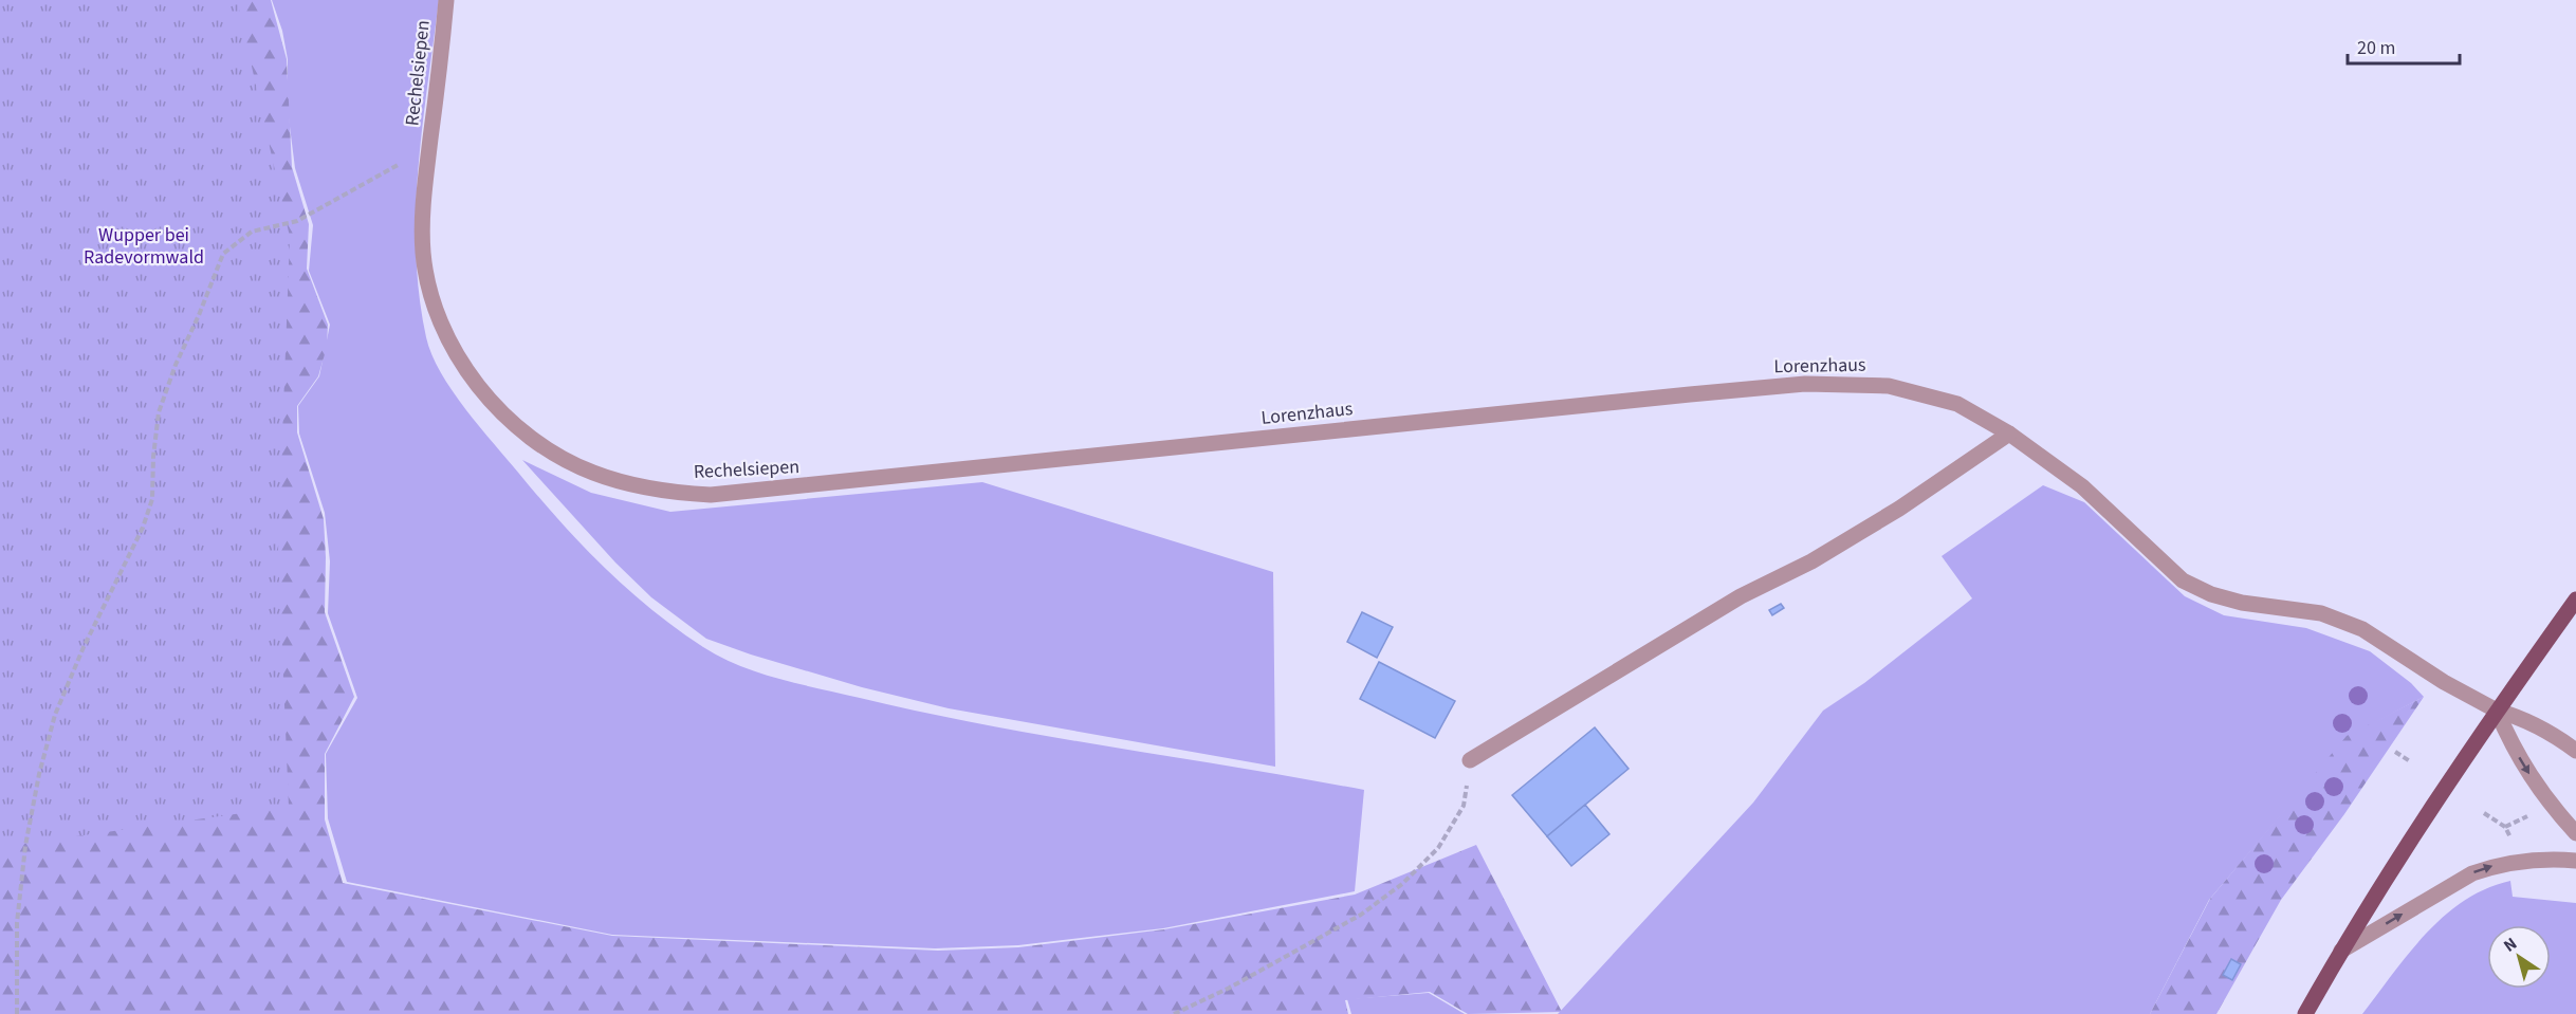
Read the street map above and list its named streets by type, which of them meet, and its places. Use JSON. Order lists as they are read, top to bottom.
{
  "streets": {
    "street": ["Rechelsiepen", "Lorenzhaus"]
  },
  "crossings": [
    ["Rechelsiepen", "Lorenzhaus"]
  ],
  "parks": ["Wupper bei Radevormwald"],
  "scale_bar": "20 m",
  "north": "top left"
}
